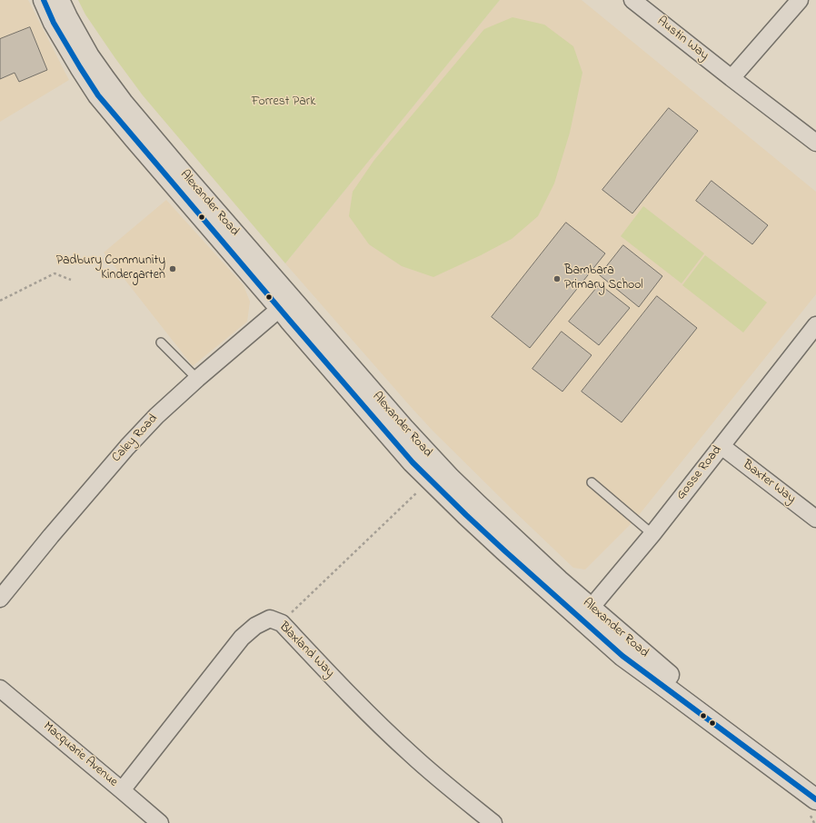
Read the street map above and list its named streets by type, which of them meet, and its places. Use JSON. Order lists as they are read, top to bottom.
{
  "streets": {
    "street": [
      "Austin Way",
      "Alexander Road",
      "Caley Road",
      "Gosse Road",
      "Baxter Way",
      "Blaxland Way",
      "Macquarie Avenue"
    ]
  },
  "crossings": [
    ["Alexander Road", "Caley Road"],
    ["Alexander Road", "Gosse Road"],
    ["Gosse Road", "Baxter Way"],
    ["Blaxland Way", "Macquarie Avenue"]
  ],
  "parks": ["Forrest Park"],
  "places": ["Padbury Community Kindergarten", "Bambara Primary School"]
}
